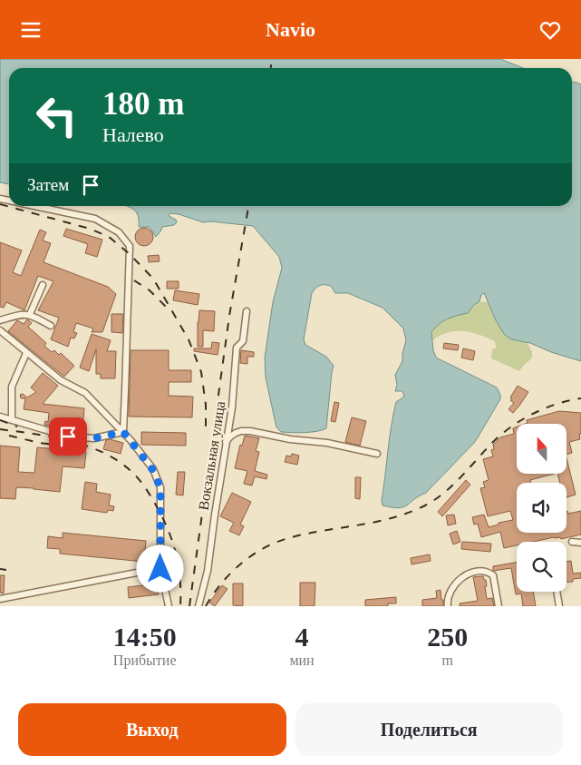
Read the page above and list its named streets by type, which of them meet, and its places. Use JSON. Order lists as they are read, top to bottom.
{
  "streets": {
    "street": ["Вокзальная улица"]
  },
  "north": "top",
  "page": {
    "header": "Navio",
    "turn": ["180 m", "Налево"],
    "then": "Затем",
    "eta": [
      "14:50",
      "Прибытие",
      "4",
      "мин",
      "250",
      "m"
    ],
    "buttons": ["Выход", "Поделиться"]
  }
}
